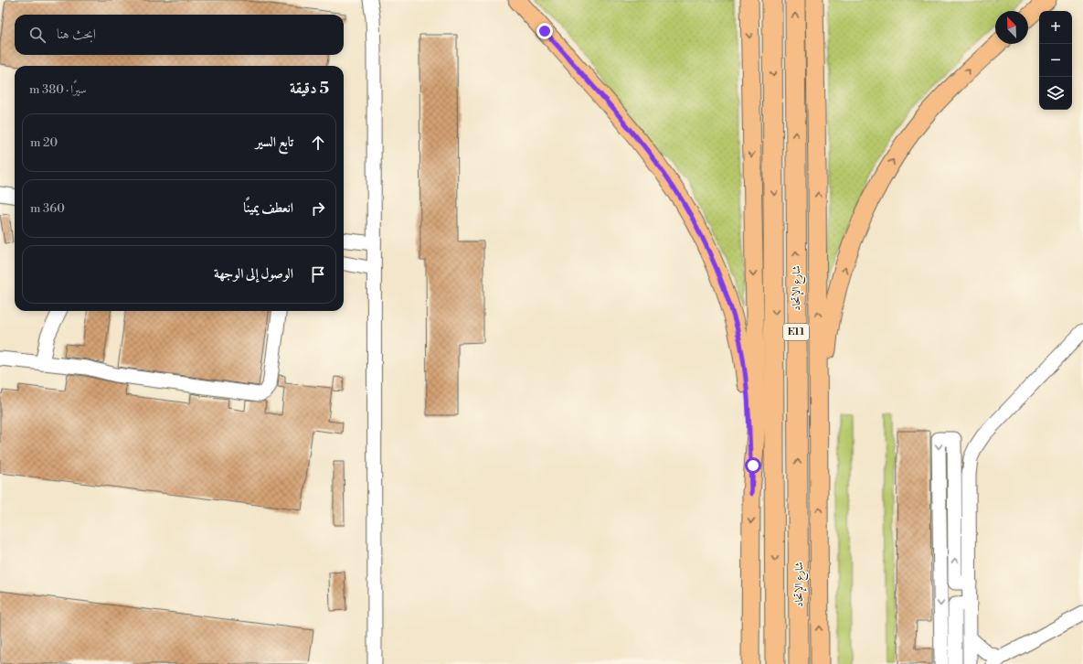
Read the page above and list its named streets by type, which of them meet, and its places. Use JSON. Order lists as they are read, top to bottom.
{
  "streets": {
    "highway": ["شارع الإتحاد", "E11"]
  },
  "north": "top left",
  "page": {
    "map_buttons": ["+", "−"],
    "search": "ابحث هنا",
    "heading": ["5 دقيقة", "سيرًا · 380 m"],
    "list": [
      ["تابع السير", "20 m"],
      ["انعطف يمينًا", "360 m"],
      "الوصول إلى الوجهة"
    ]
  }
}
